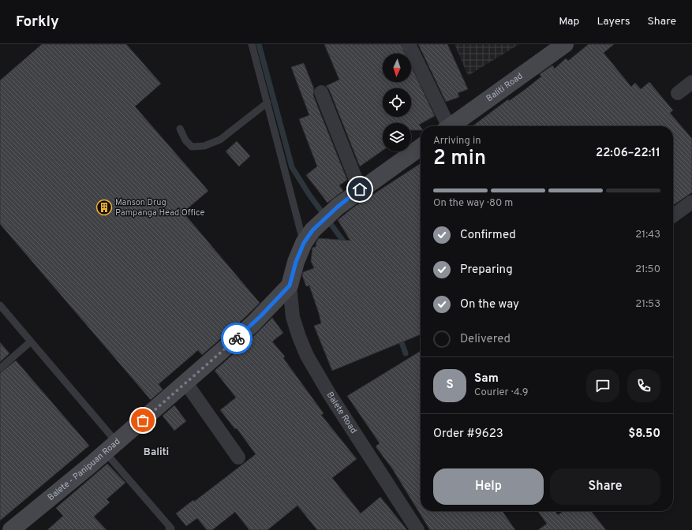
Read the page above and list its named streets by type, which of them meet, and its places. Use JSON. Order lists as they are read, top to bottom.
{
  "streets": {
    "main road": ["Baliti Road", "Balete - Panipuan Road"],
    "street": ["Balete Road"]
  },
  "crossings": [
    ["Balete Road", "Balete - Panipuan Road"]
  ],
  "districts": ["Baliti"],
  "places": {
    "building": ["Manson Drug Pampanga Head Office"]
  },
  "north": "bottom",
  "page": {
    "header": "Forkly",
    "nav": ["Map", "Layers", "Share"],
    "heading": ["2 min", "Arriving in", "22:06–22:11"],
    "panel": [
      "Sam",
      "Courier · 4.9",
      "Order #9623",
      "$8.50"
    ],
    "bar": "On the way · 80 m",
    "list": [
      ["Confirmed", "21:43"],
      ["Preparing", "21:50"],
      ["On the way", "21:53"],
      "Delivered"
    ],
    "round": "S",
    "buttons": ["Help", "Share"]
  }
}
